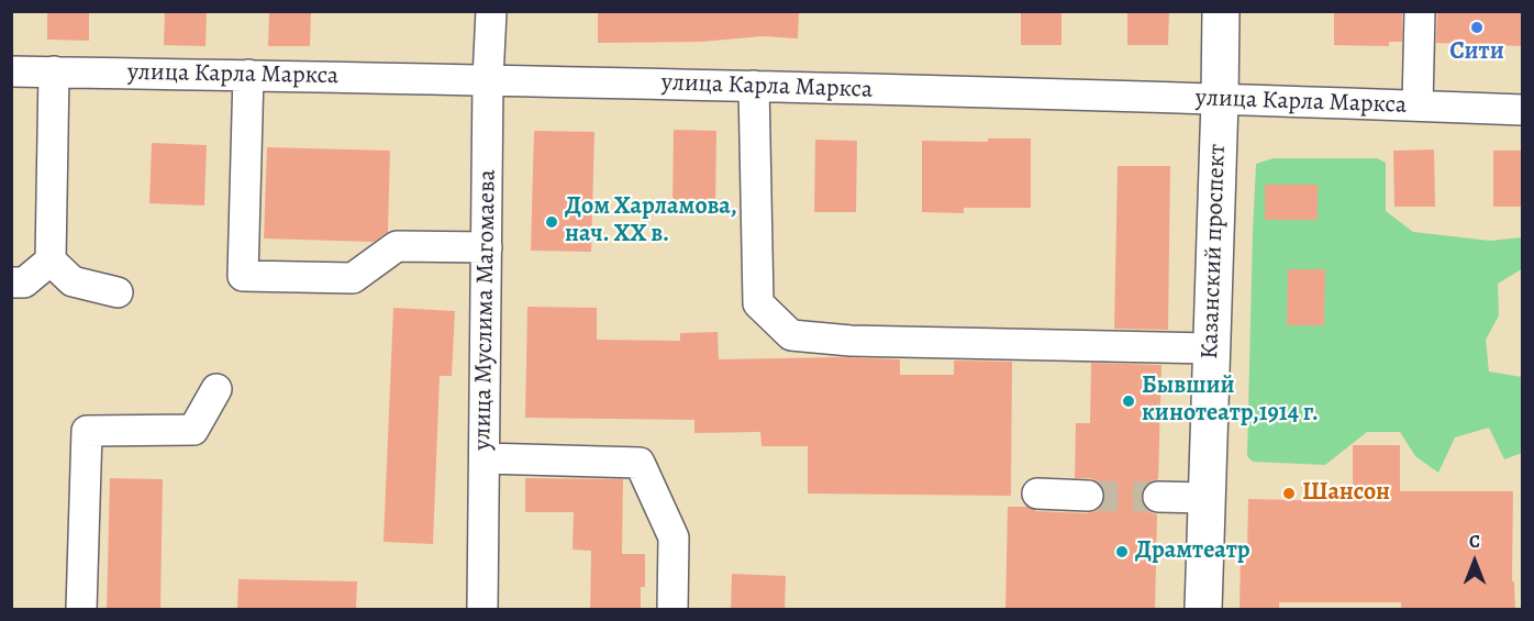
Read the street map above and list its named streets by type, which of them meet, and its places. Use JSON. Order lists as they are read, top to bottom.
{
  "streets": {
    "main road": ["Казанский проспект"],
    "street": ["улица Карла Маркса", "улица Муслима Магомаева"]
  },
  "crossings": [
    ["улица Карла Маркса", "Казанский проспект"],
    ["улица Карла Маркса", "улица Муслима Магомаева"]
  ],
  "places": [
    "Сити",
    "Дом Харламова, нач. XX в.",
    "Бывший кинотеатр,1914 г.",
    "Шансон",
    "Драмтеатр"
  ],
  "north": "top"
}
